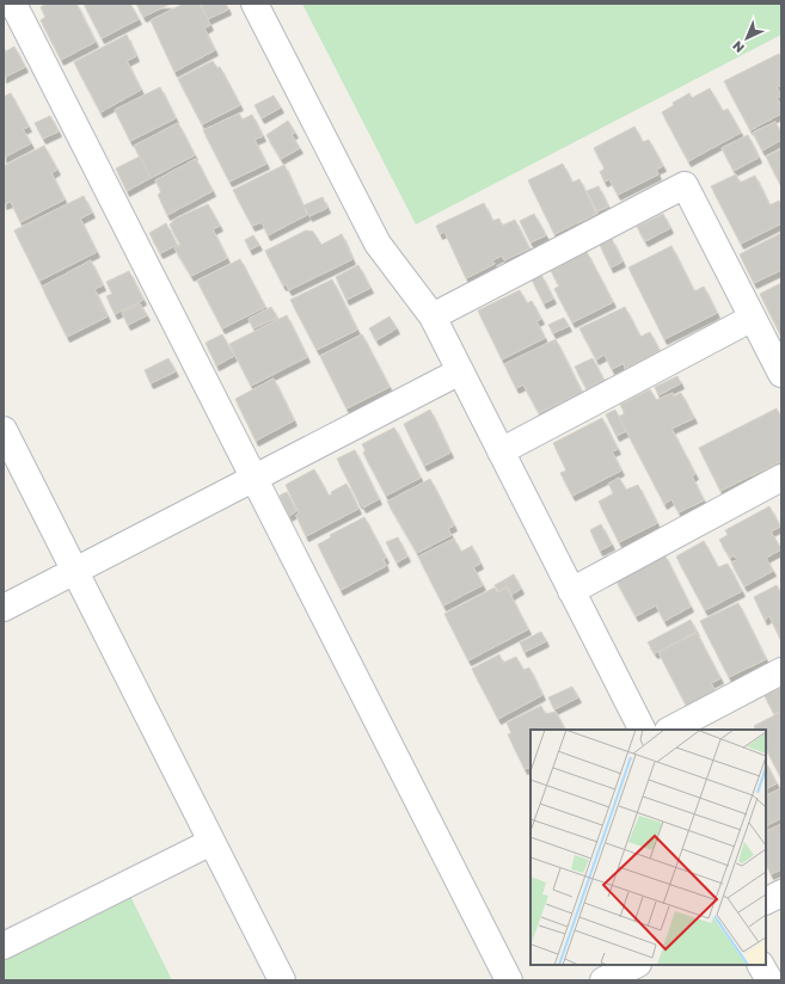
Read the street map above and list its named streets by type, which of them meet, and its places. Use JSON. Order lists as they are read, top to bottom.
{
  "north": "bottom left"
}
